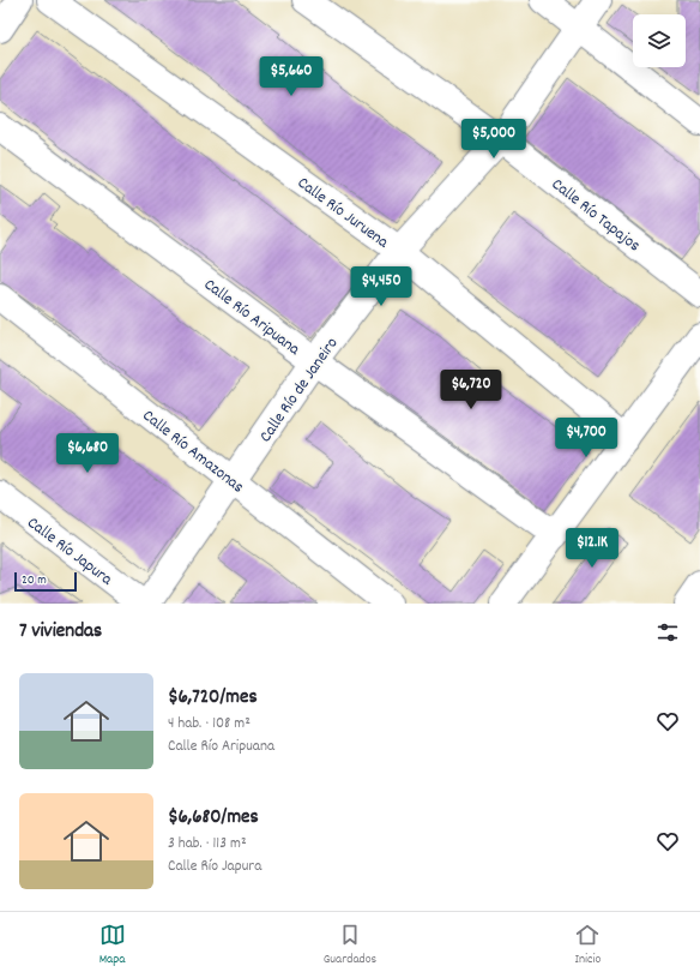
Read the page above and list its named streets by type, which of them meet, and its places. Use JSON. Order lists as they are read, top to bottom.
{
  "streets": {
    "street": [
      "Calle Río Juruena",
      "Calle Río Tapajos",
      "Calle Río Aripuana",
      "Calle Río de Janeiro",
      "Calle Río Amazonas",
      "Calle Río Japura"
    ]
  },
  "crossings": [
    ["Calle Río Juruena", "Calle Río de Janeiro"],
    ["Calle Río Tapajos", "Calle Río de Janeiro"],
    ["Calle Río Aripuana", "Calle Río de Janeiro"],
    ["Calle Río de Janeiro", "Calle Río Amazonas"]
  ],
  "scale_bar": "20 m",
  "page": {
    "price": [
      "$5,660",
      "$5,000",
      "$4,450",
      "$6,720",
      "$4,700",
      "$6,680",
      "$12.1K"
    ],
    "scale": "20 m",
    "heading": "7 viviendas",
    "list": [
      {
        "name": "$6,720/mes",
        "note": "4 hab. · 108 m² · Calle Río Aripuana"
      },
      {
        "name": "$6,680/mes",
        "note": "3 hab. · 113 m² · Calle Río Japura"
      }
    ],
    "tabs": ["Mapa", "Guardados", "Inicio"]
  }
}
